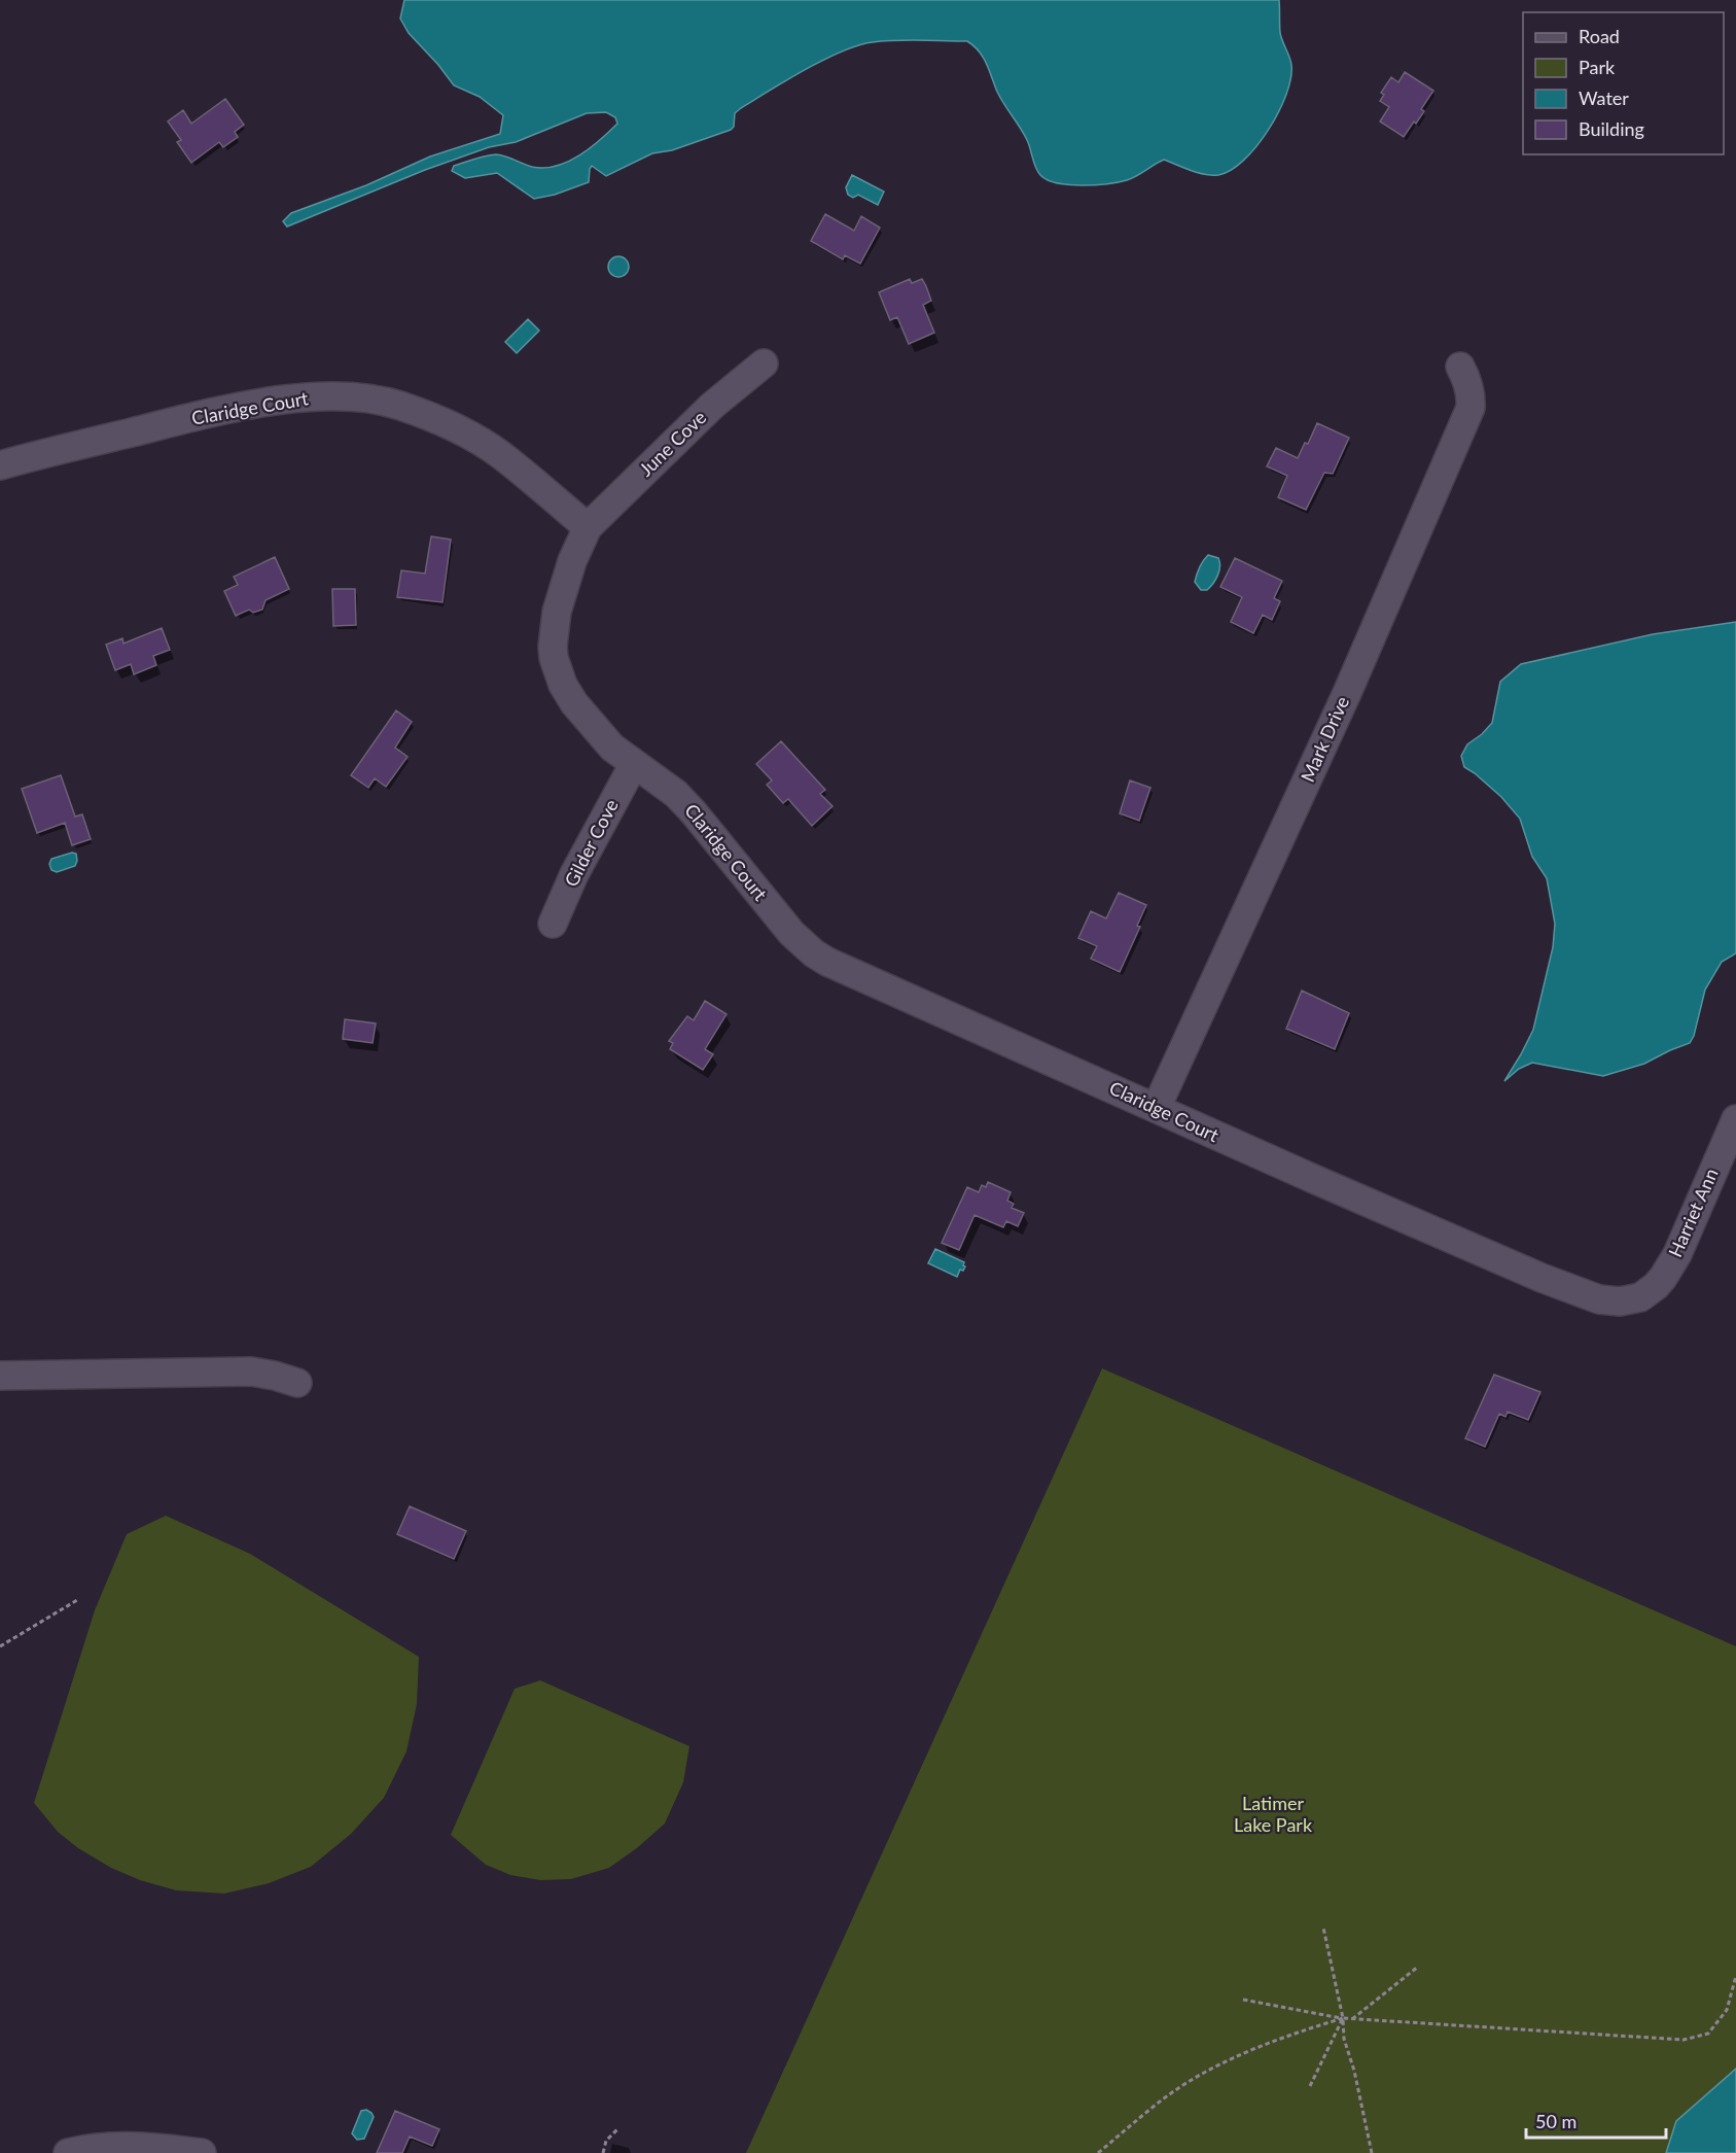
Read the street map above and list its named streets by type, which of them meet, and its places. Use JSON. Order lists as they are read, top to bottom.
{
  "streets": {
    "street": [
      "Claridge Court",
      "June Cove",
      "Mark Drive",
      "Gilder Cove",
      "Harriet Ann"
    ]
  },
  "crossings": [
    ["Claridge Court", "June Cove"],
    ["Claridge Court", "Mark Drive"],
    ["Claridge Court", "Gilder Cove"],
    ["Claridge Court", "Harriet Ann"]
  ],
  "parks": ["Latimer Lake Park"],
  "legend": [
    "Road",
    "Park",
    "Water",
    "Building"
  ],
  "scale_bar": "50 m"
}
